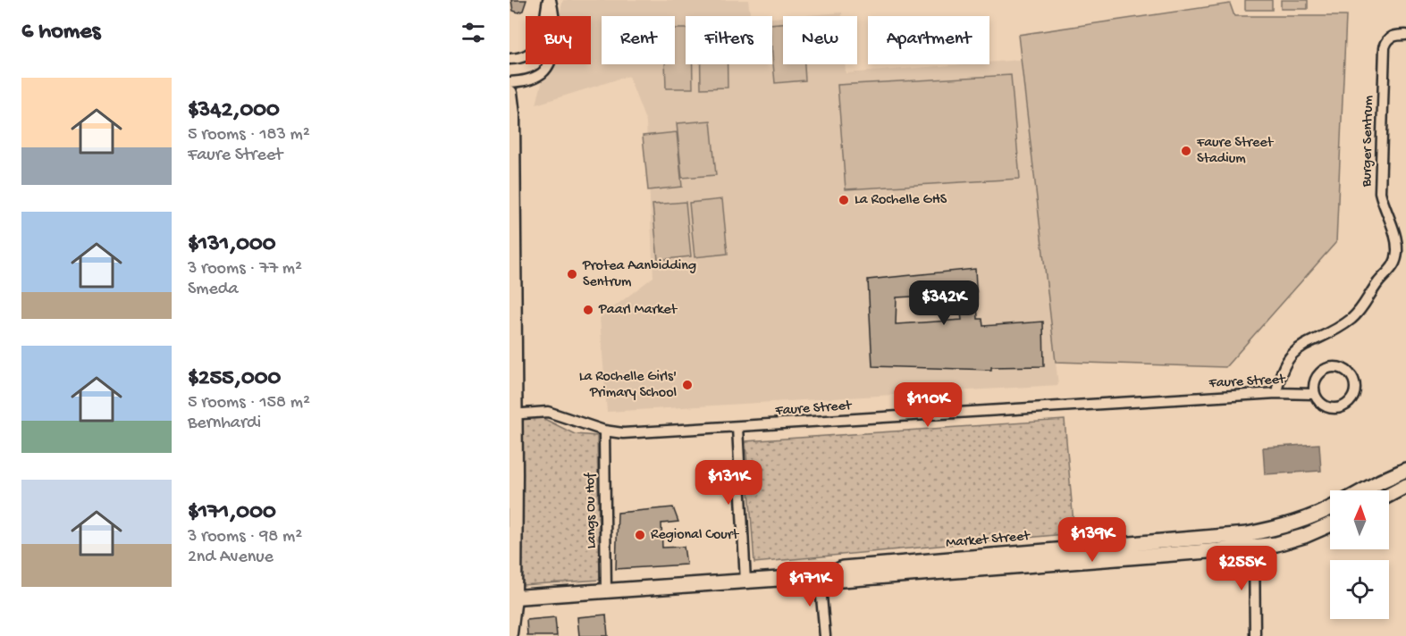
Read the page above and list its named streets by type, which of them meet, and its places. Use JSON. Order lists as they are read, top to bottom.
{
  "streets": {
    "main road": ["Market Street"],
    "street": ["Burger Sentrum", "Faure Street", "Langs Ou Hof"]
  },
  "crossings": [
    ["Burger Sentrum", "Faure Street"],
    ["Faure Street", "Langs Ou Hof"],
    ["Langs Ou Hof", "Market Street"]
  ],
  "places": [
    "Faure Street Stadium",
    "La Rochelle GHS",
    "Protea Aanbidding Sentrum",
    "Paarl Market",
    "La Rochelle Girls' Primary School",
    "Regional Court"
  ],
  "north": "top",
  "page": {
    "heading": "6 homes",
    "chip": [
      "Buy",
      "Rent",
      "Filters",
      "New",
      "Apartment"
    ],
    "list": [
      {
        "name": "$342,000",
        "note": "5 rooms · 183 m² · Faure Street"
      },
      {
        "name": "$131,000",
        "note": "3 rooms · 77 m² · Smeda"
      },
      {
        "name": "$255,000",
        "note": "5 rooms · 158 m² · Bernhardi"
      },
      {
        "name": "$171,000",
        "note": "3 rooms · 98 m² · 2nd Avenue"
      }
    ],
    "price": [
      "$342K",
      "$110K",
      "$131K",
      "$139K",
      "$255K",
      "$171K"
    ]
  }
}
